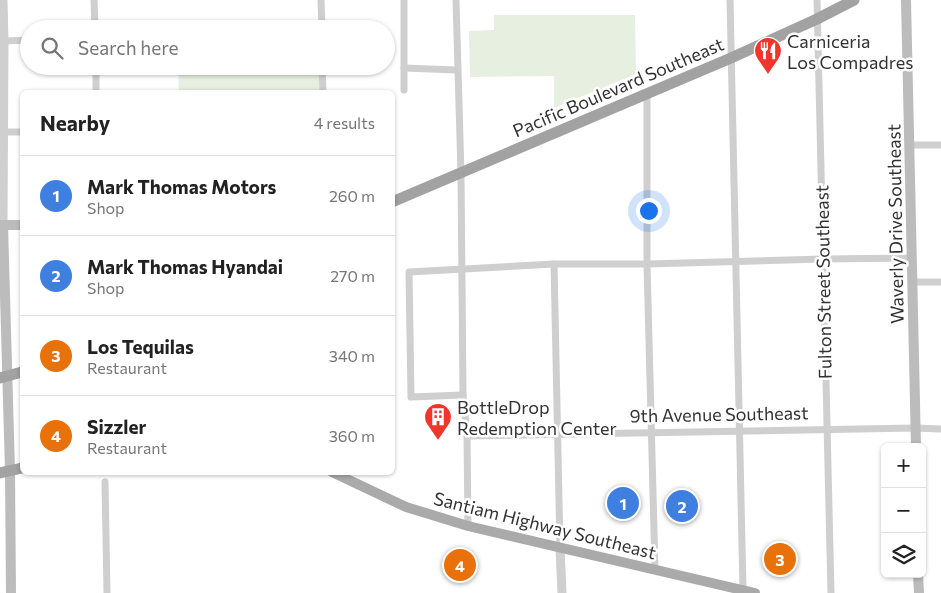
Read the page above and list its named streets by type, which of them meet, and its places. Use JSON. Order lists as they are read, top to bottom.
{
  "streets": {
    "highway": ["Pacific Boulevard Southeast"],
    "main road": ["Waverly Drive Southeast", "Santiam Highway Southeast"],
    "street": ["Fulton Street Southeast", "9th Avenue Southeast"]
  },
  "crossings": [
    ["Pacific Boulevard Southeast", "Fulton Street Southeast"],
    ["Waverly Drive Southeast", "9th Avenue Southeast"],
    ["Fulton Street Southeast", "9th Avenue Southeast"]
  ],
  "places": {
    "restaurant": ["Carniceria Los Compadres"],
    "building": ["BottleDrop Redemption Center"]
  },
  "page": {
    "search": "Search here",
    "heading": ["Nearby", "4 results"],
    "list": [
      {
        "mark": "1",
        "name": "Mark Thomas Motors",
        "note": "Shop",
        "value": "260 m"
      },
      {
        "mark": "2",
        "name": "Mark Thomas Hyandai",
        "note": "Shop",
        "value": "270 m"
      },
      {
        "mark": "3",
        "name": "Los Tequilas",
        "note": "Restaurant",
        "value": "340 m"
      },
      {
        "mark": "4",
        "name": "Sizzler",
        "note": "Restaurant",
        "value": "360 m"
      }
    ],
    "map_buttons": ["+", "−"],
    "pins": [
      "1",
      "2",
      "3",
      "4"
    ]
  }
}
